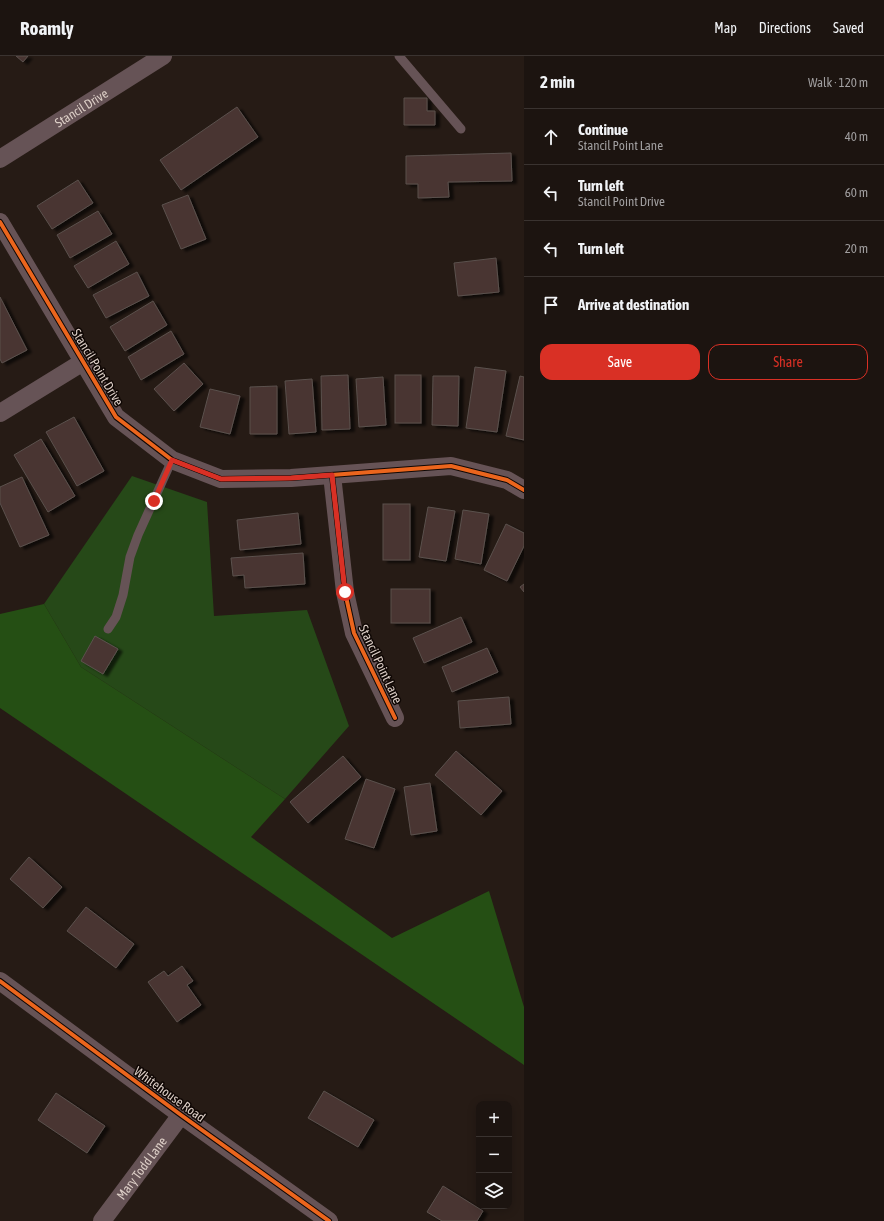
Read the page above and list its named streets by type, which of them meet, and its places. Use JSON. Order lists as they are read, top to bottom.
{
  "streets": {
    "street": [
      "Stancil Drive",
      "Stancil Point Drive",
      "Stancil Point Lane",
      "Whitehouse Road",
      "Mary Todd Lane"
    ]
  },
  "crossings": [
    ["Stancil Point Drive", "Stancil Point Lane"],
    ["Whitehouse Road", "Mary Todd Lane"]
  ],
  "page": {
    "header": "Roamly",
    "nav": ["Map", "Directions", "Saved"],
    "heading": ["2 min", "Walk · 120 m"],
    "list": [
      ["Continue", "Stancil Point Lane", "40 m"],
      ["Turn left", "Stancil Point Drive", "60 m"],
      ["Turn left", "20 m"],
      "Arrive at destination"
    ],
    "buttons": ["Save", "Share"],
    "map_buttons": ["+", "−"]
  }
}
